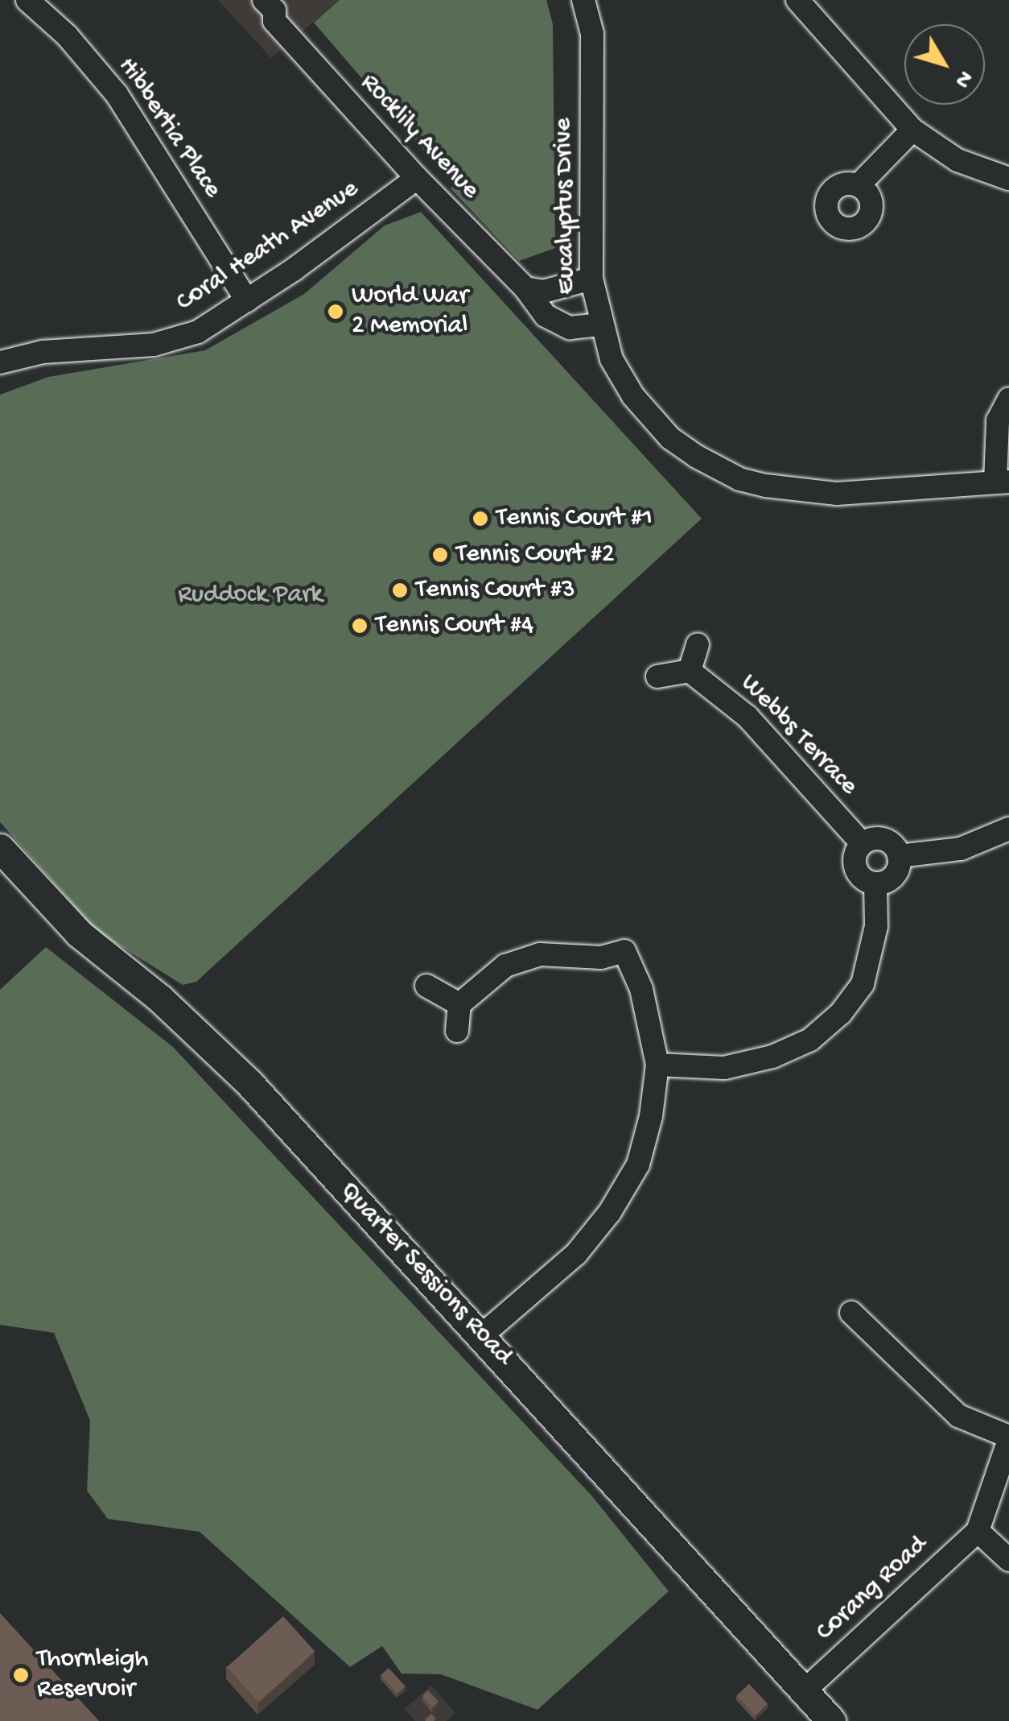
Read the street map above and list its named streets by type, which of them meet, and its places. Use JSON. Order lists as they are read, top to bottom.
{
  "streets": {
    "main road": ["Quarter Sessions Road"],
    "street": [
      "Hibbertia Place",
      "Rocklily Avenue",
      "Eucalyptus Drive",
      "Coral Heath Avenue",
      "Webbs Terrace",
      "Corang Road"
    ]
  },
  "crossings": [
    ["Hibbertia Place", "Coral Heath Avenue"],
    ["Rocklily Avenue", "Eucalyptus Drive"],
    ["Rocklily Avenue", "Coral Heath Avenue"],
    ["Quarter Sessions Road", "Corang Road"]
  ],
  "parks": ["Ruddock Park"],
  "places": [
    "World War 2 Memorial",
    "Tennis Court #1",
    "Tennis Court #2",
    "Tennis Court #3",
    "Tennis Court #4",
    "Thornleigh Reservoir"
  ],
  "north": "bottom right"
}
